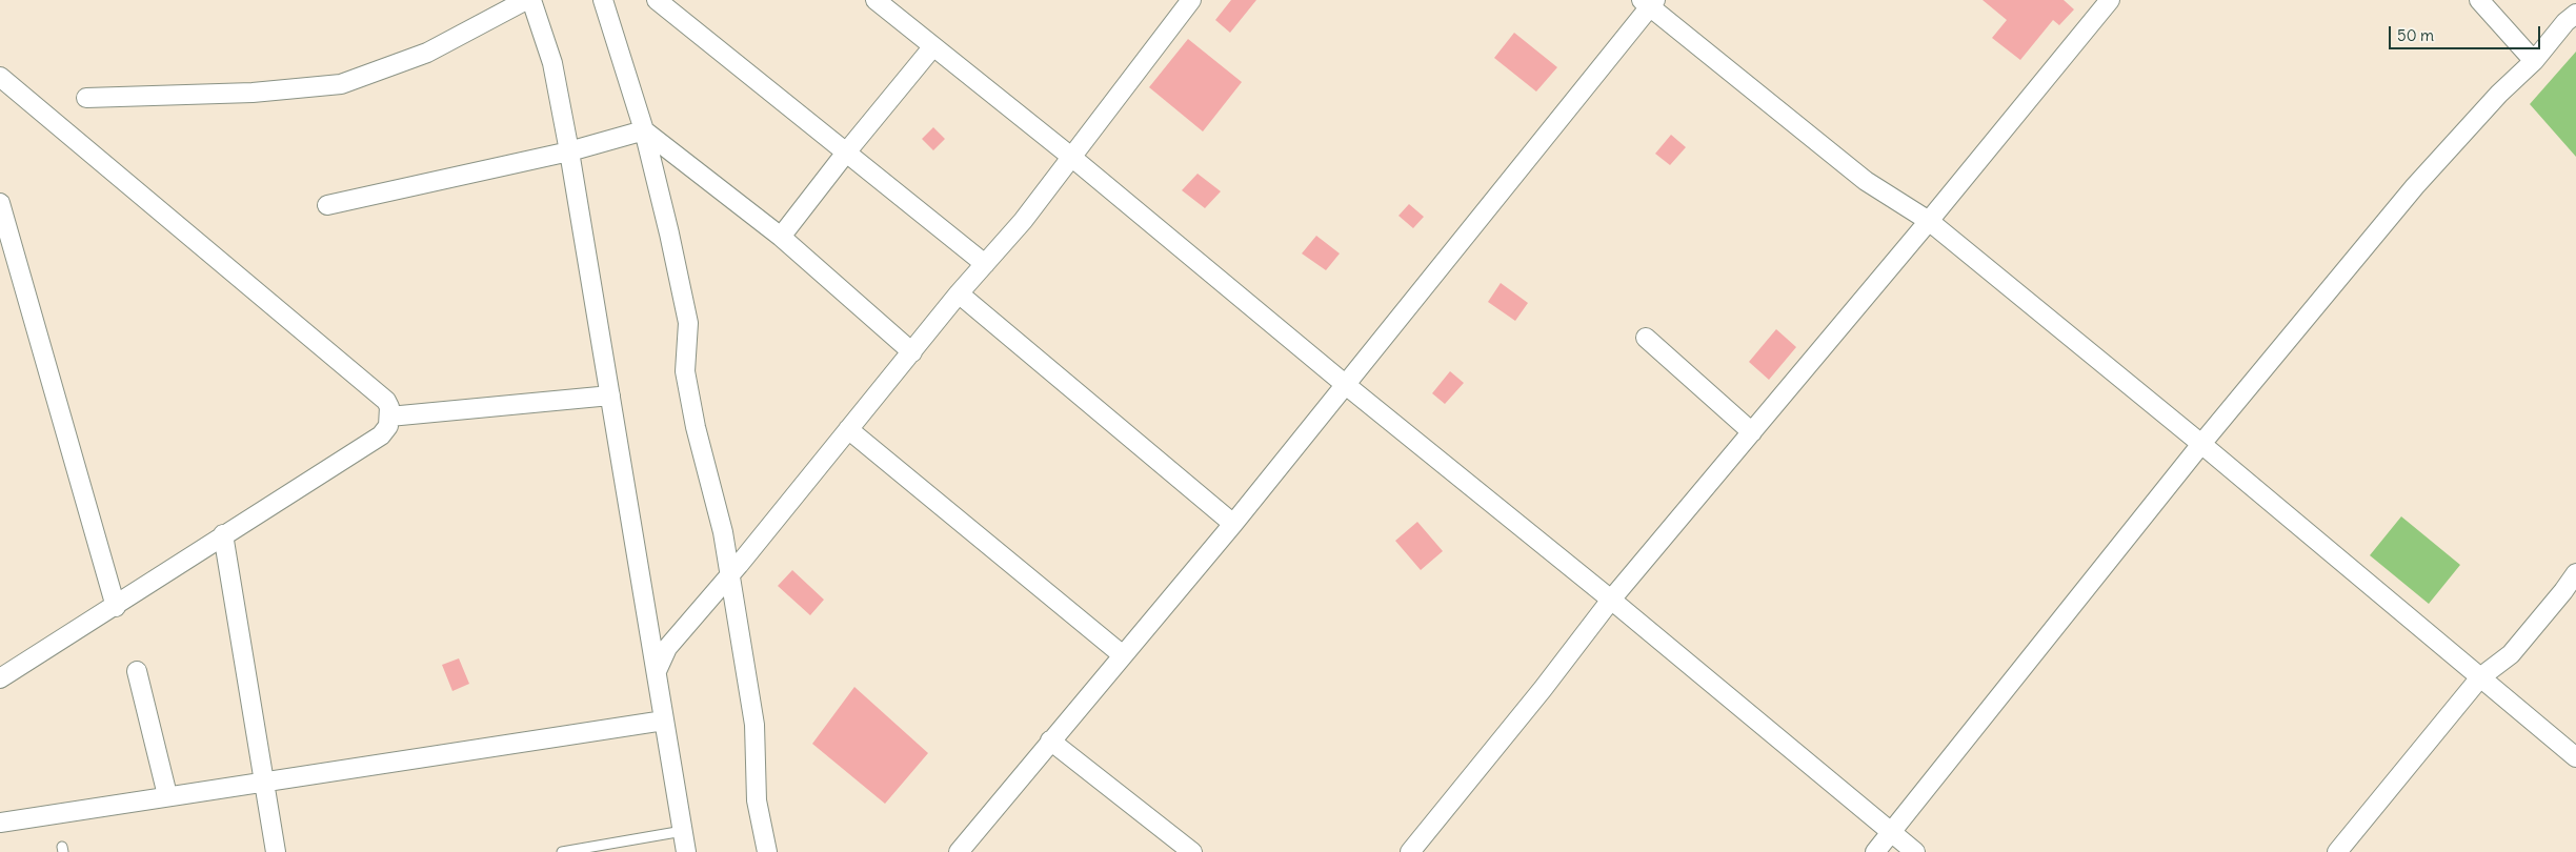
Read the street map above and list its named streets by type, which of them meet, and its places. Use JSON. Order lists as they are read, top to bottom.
{
  "scale_bar": "50 m"
}
